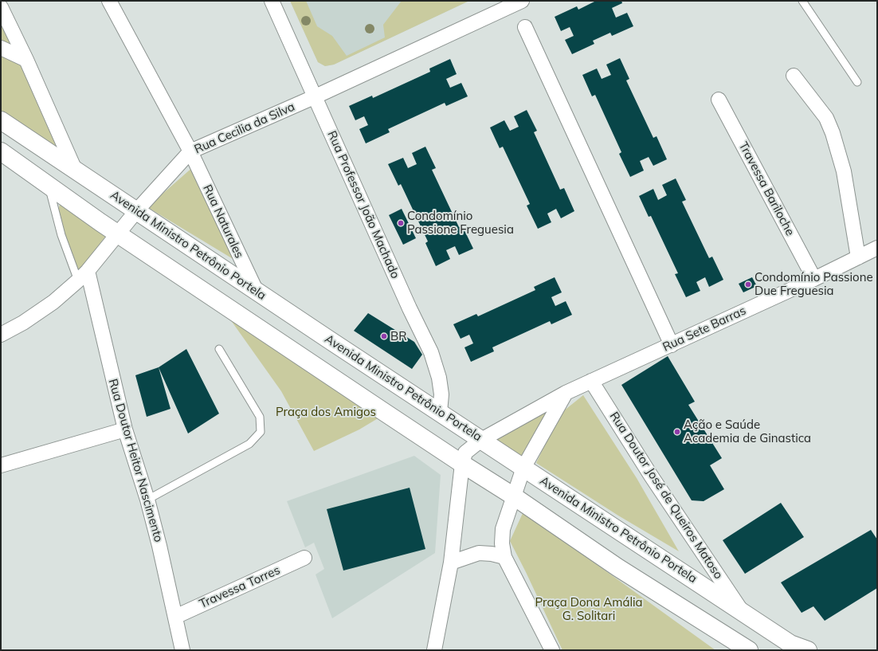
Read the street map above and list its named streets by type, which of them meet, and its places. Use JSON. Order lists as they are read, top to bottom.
{
  "streets": {
    "main road": ["Avenida Ministro Petrônio Portela"],
    "street": [
      "Rua Cecilia da Silva",
      "Travessa Bariloche",
      "Rua Professor João Machado",
      "Rua Naturales",
      "Rua Sete Barras",
      "Rua Doutor Heitor Nascimento",
      "Rua Doutor José de Queiros Matoso",
      "Travessa Torres"
    ]
  },
  "crossings": [
    ["Rua Cecilia da Silva", "Rua Professor João Machado"],
    ["Rua Cecilia da Silva", "Rua Naturales"],
    ["Rua Cecilia da Silva", "Avenida Ministro Petrônio Portela"],
    ["Rua Cecilia da Silva", "Rua Doutor Heitor Nascimento"],
    ["Travessa Bariloche", "Rua Sete Barras"],
    ["Rua Professor João Machado", "Avenida Ministro Petrônio Portela"],
    ["Rua Naturales", "Avenida Ministro Petrônio Portela"],
    ["Avenida Ministro Petrônio Portela", "Rua Sete Barras"],
    ["Avenida Ministro Petrônio Portela", "Rua Doutor José de Queiros Matoso"],
    ["Rua Sete Barras", "Rua Doutor José de Queiros Matoso"],
    ["Rua Doutor Heitor Nascimento", "Travessa Torres"]
  ],
  "parks": ["Praça dos Amigos", "Praça Dona Amália G. Solitari"],
  "places": [
    "Condomínio Passione Freguesia",
    "Condomínio Passione Due Freguesia",
    "BR",
    "Ação e Saúde Academia de Ginastica"
  ]
}
